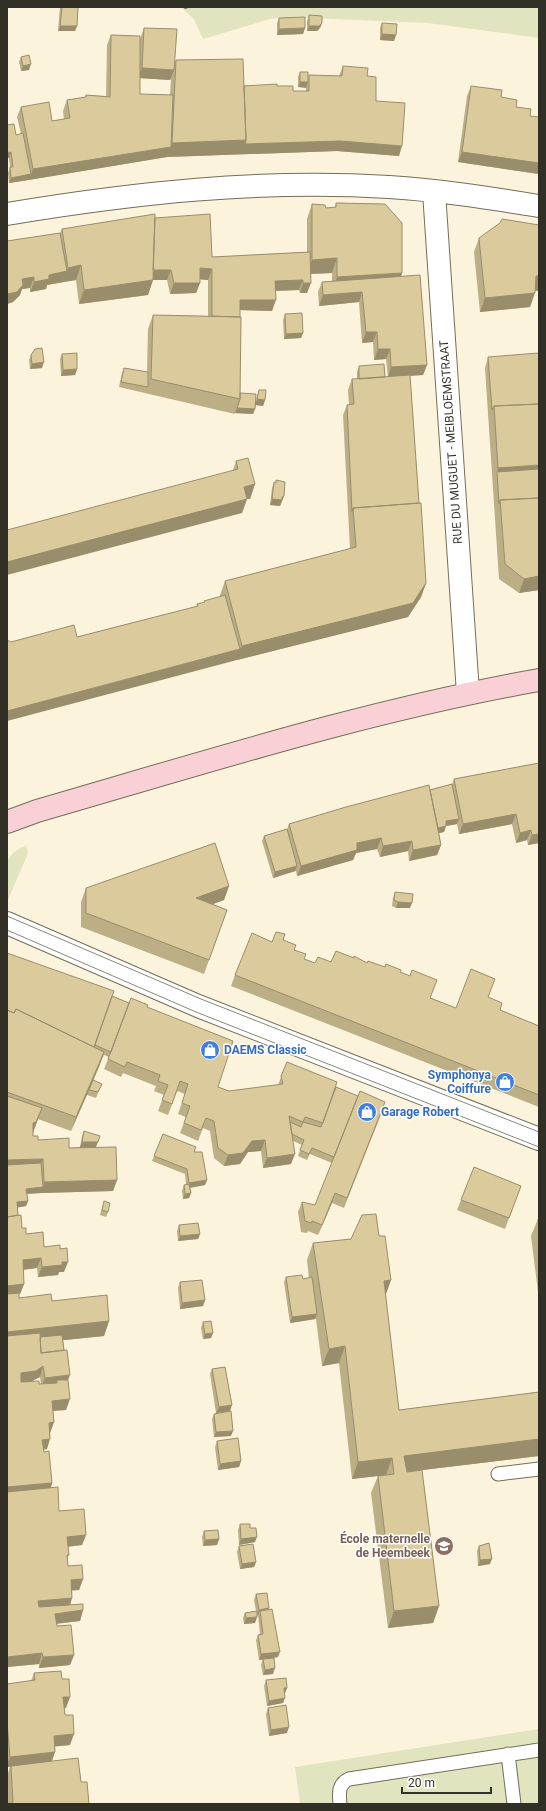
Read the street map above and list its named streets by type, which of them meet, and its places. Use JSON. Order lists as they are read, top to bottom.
{
  "streets": {
    "street": ["RUE DU MUGUET - MEIBLOEMSTRAAT"]
  },
  "places": {
    "shop": ["DAEMS Classic", "Symphonya Coiffure", "Garage Robert"],
    "school or university": ["École maternelle de Heembeek"]
  },
  "scale_bar": "20 m"
}
